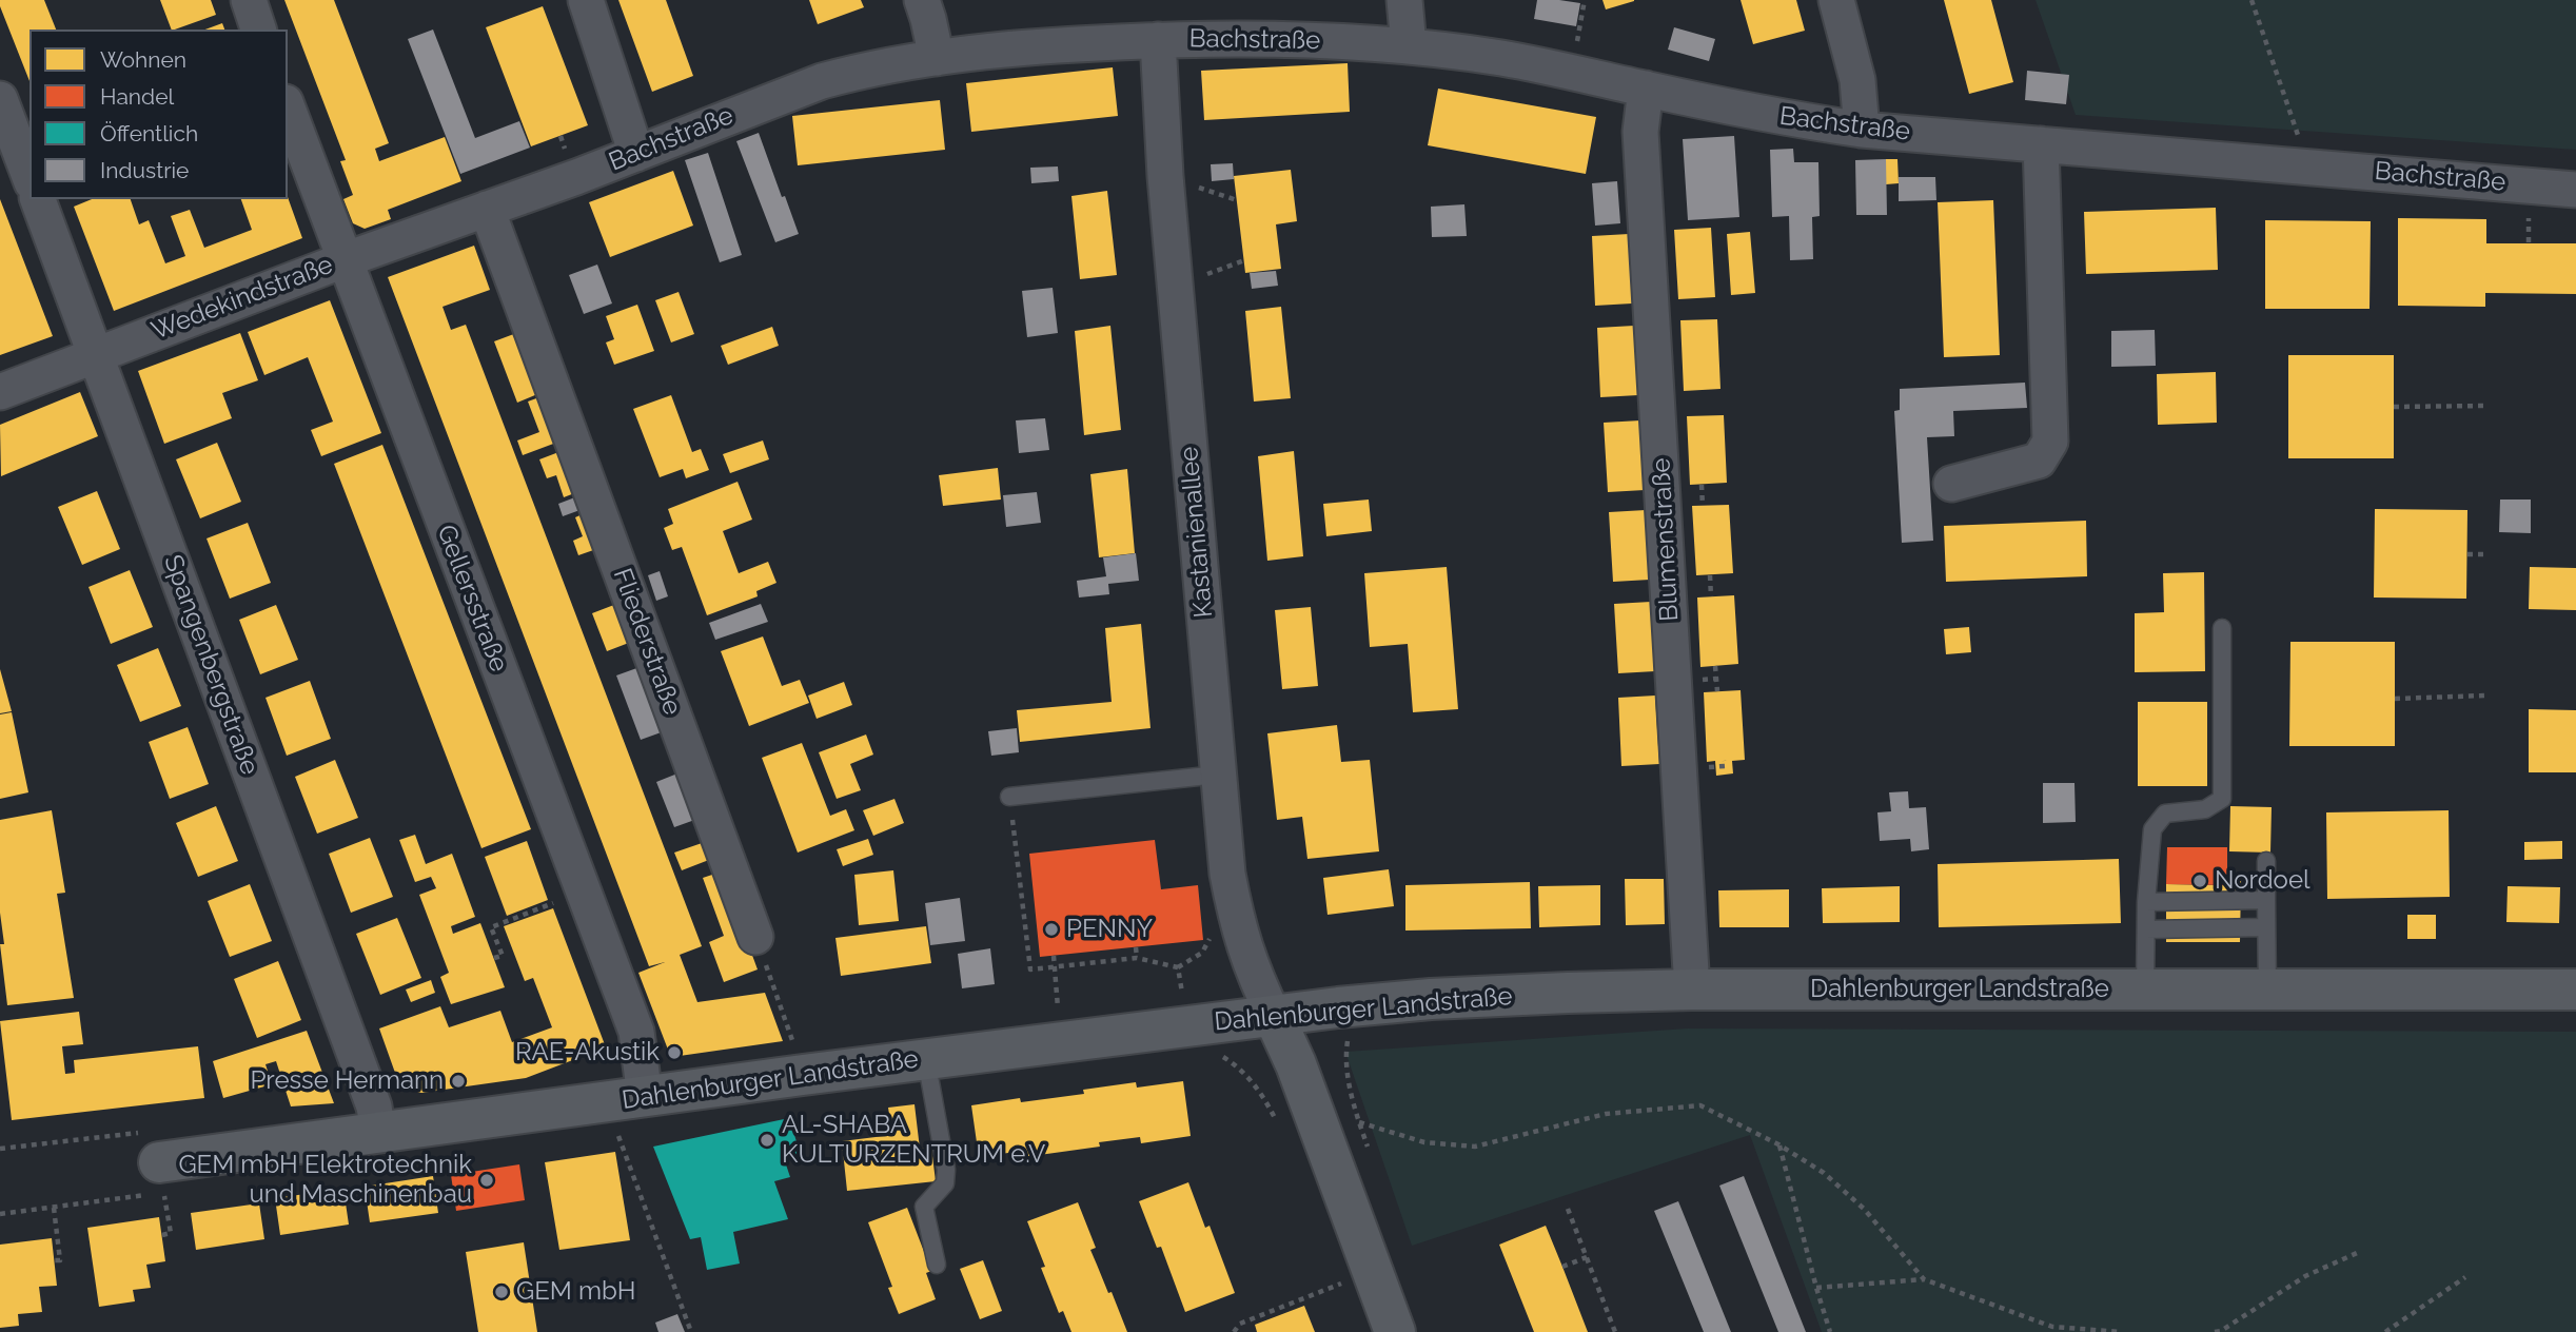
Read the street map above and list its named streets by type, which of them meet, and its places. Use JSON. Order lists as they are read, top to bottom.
{
  "streets": {
    "main road": ["Dahlenburger Landstraße"],
    "street": [
      "Bachstraße",
      "Wedekindstraße",
      "Kastanienallee",
      "Blumenstraße",
      "Gellersstraße",
      "Fliederstraße",
      "Spangenbergstraße"
    ]
  },
  "crossings": [
    ["Bachstraße", "Wedekindstraße"],
    ["Bachstraße", "Kastanienallee"],
    ["Bachstraße", "Blumenstraße"],
    ["Bachstraße", "Fliederstraße"],
    ["Wedekindstraße", "Gellersstraße"],
    ["Wedekindstraße", "Fliederstraße"],
    ["Wedekindstraße", "Spangenbergstraße"],
    ["Kastanienallee", "Dahlenburger Landstraße"],
    ["Blumenstraße", "Dahlenburger Landstraße"],
    ["Gellersstraße", "Dahlenburger Landstraße"],
    ["Spangenbergstraße", "Dahlenburger Landstraße"]
  ],
  "places": [
    "Nordoel",
    "PENNY",
    "RAE-Akustik",
    "Presse Hermann",
    "AL-SHABA KULTURZENTRUM e.V",
    "GEM mbH Elektrotechnik und Maschinenbau",
    "GEM mbH"
  ],
  "legend": [
    "Wohnen",
    "Handel",
    "Öffentlich",
    "Industrie"
  ]
}
